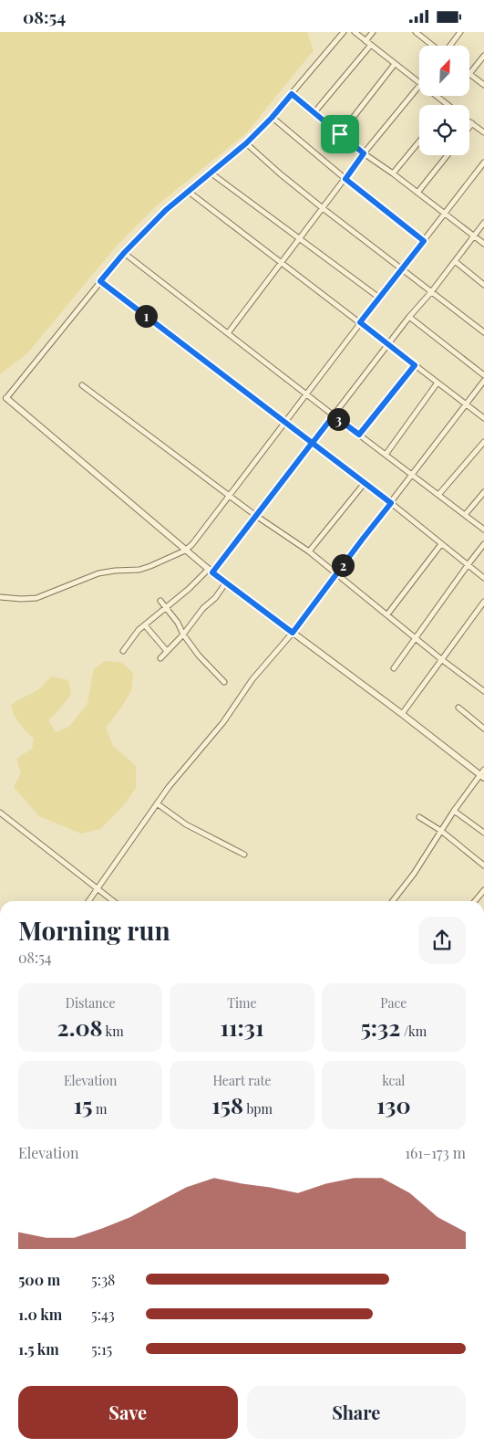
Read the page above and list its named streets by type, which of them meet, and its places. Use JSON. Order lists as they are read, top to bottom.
{
  "north": "top right",
  "page": {
    "status": "08:54",
    "pins": ["1", "3", "2"],
    "heading": ["Morning run", "08:54"],
    "stats": [
      ["Distance", "2.08 km"],
      ["Time", "11:31"],
      ["Pace", "5:32 /km"],
      ["Elevation", "15 m"],
      ["Heart rate", "158 bpm"],
      ["kcal", "130"]
    ],
    "chart": ["Elevation", "161–173 m"],
    "list": [
      {
        "name": "500 m",
        "note": "5:38"
      },
      {
        "name": "1.0 km",
        "note": "5:43"
      },
      {
        "name": "1.5 km",
        "note": "5:15"
      }
    ],
    "buttons": ["Save", "Share"]
  }
}
